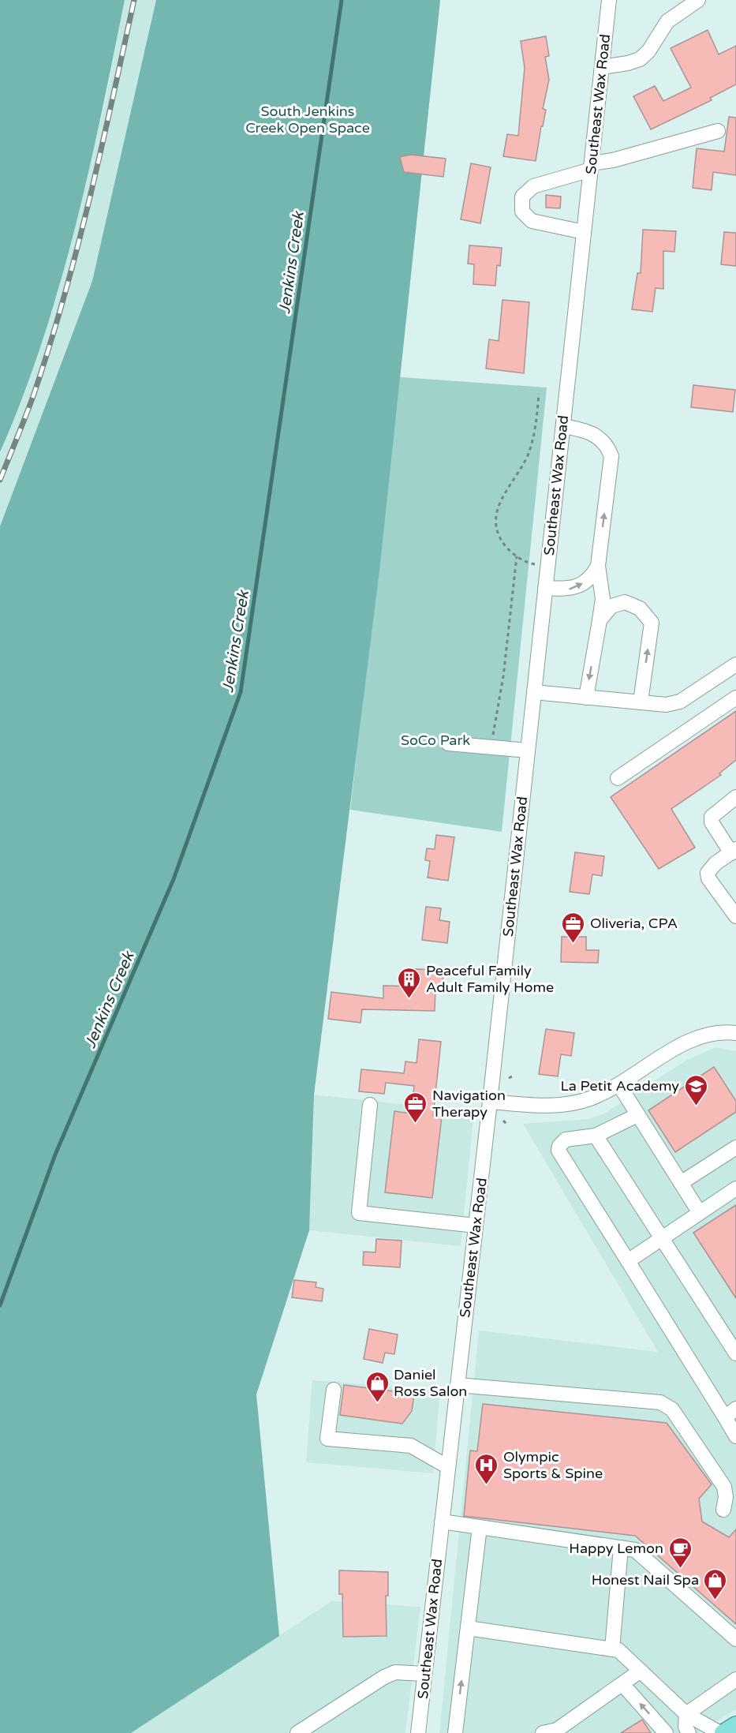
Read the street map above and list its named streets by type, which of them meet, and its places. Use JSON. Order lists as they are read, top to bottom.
{
  "streets": {
    "street": ["Southeast Wax Road"]
  },
  "water": ["Jenkins Creek"],
  "parks": ["South Jenkins Creek Open Space", "SoCo Park"],
  "places": {
    "office": ["Oliveria, CPA", "Navigation Therapy"],
    "building": ["Peaceful Family Adult Family Home"],
    "school or university": ["La Petit Academy"],
    "shop": ["Daniel Ross Salon", "Honest Nail Spa"],
    "hospital": ["Olympic Sports & Spine"],
    "cafe": ["Happy Lemon"]
  }
}
